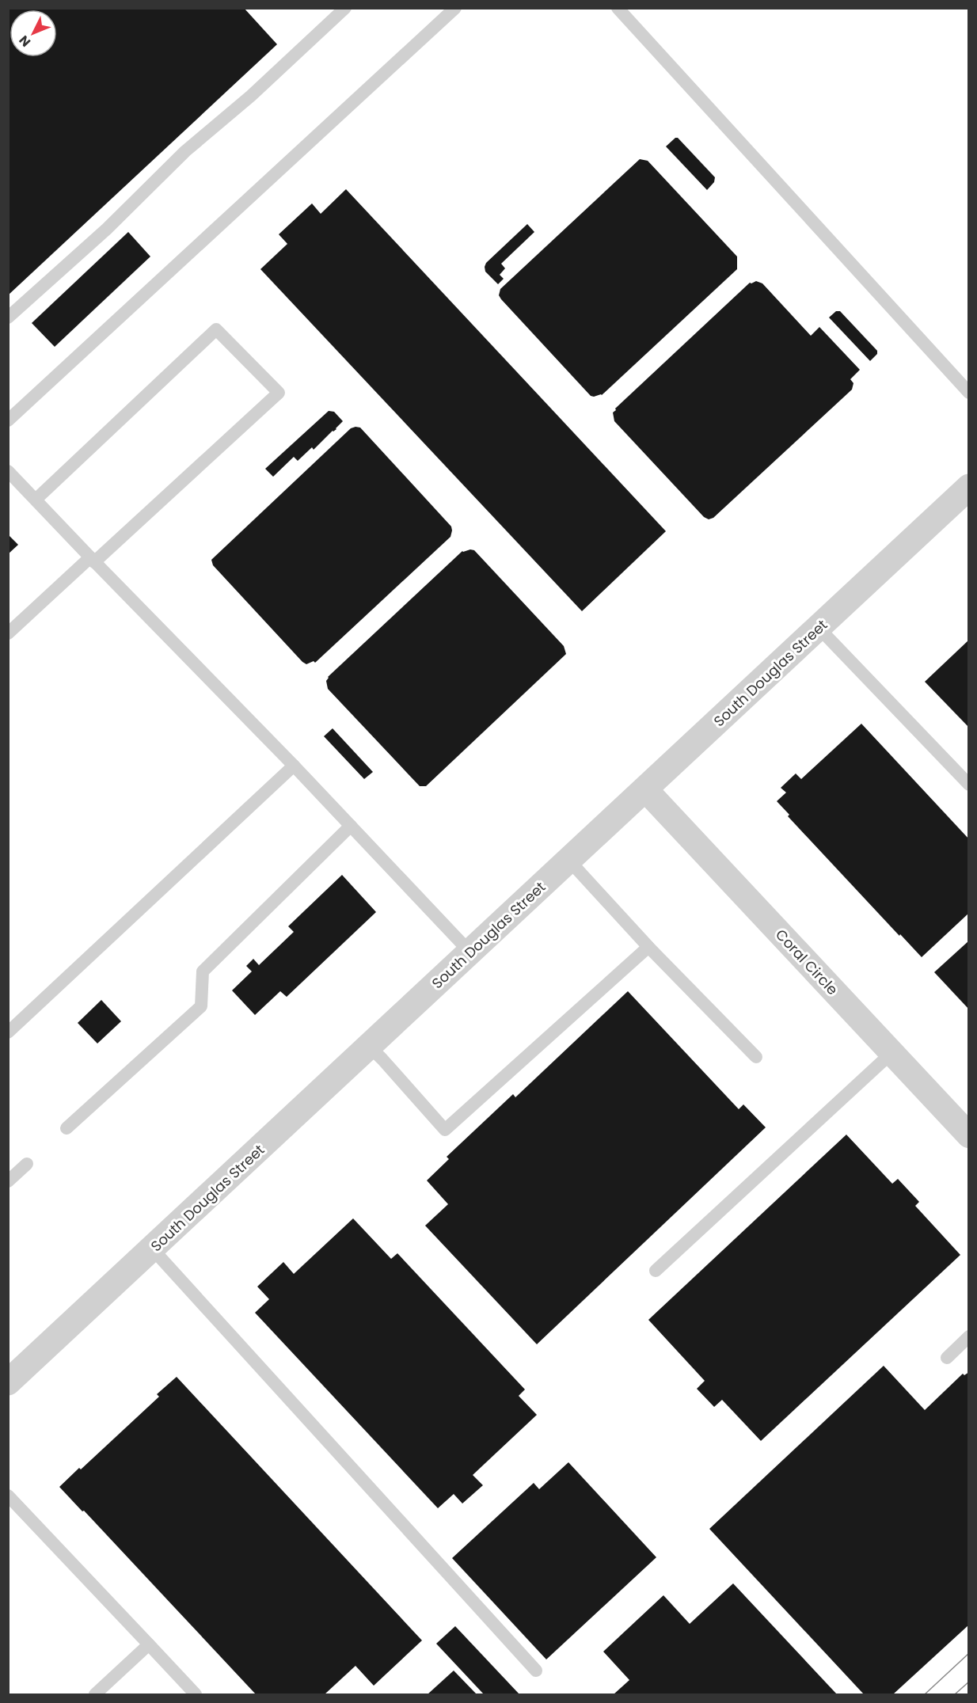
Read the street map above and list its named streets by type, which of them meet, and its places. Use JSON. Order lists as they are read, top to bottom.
{
  "streets": {
    "street": ["South Douglas Street", "Coral Circle"]
  },
  "crossings": [
    ["South Douglas Street", "Coral Circle"]
  ],
  "north": "bottom left"
}
